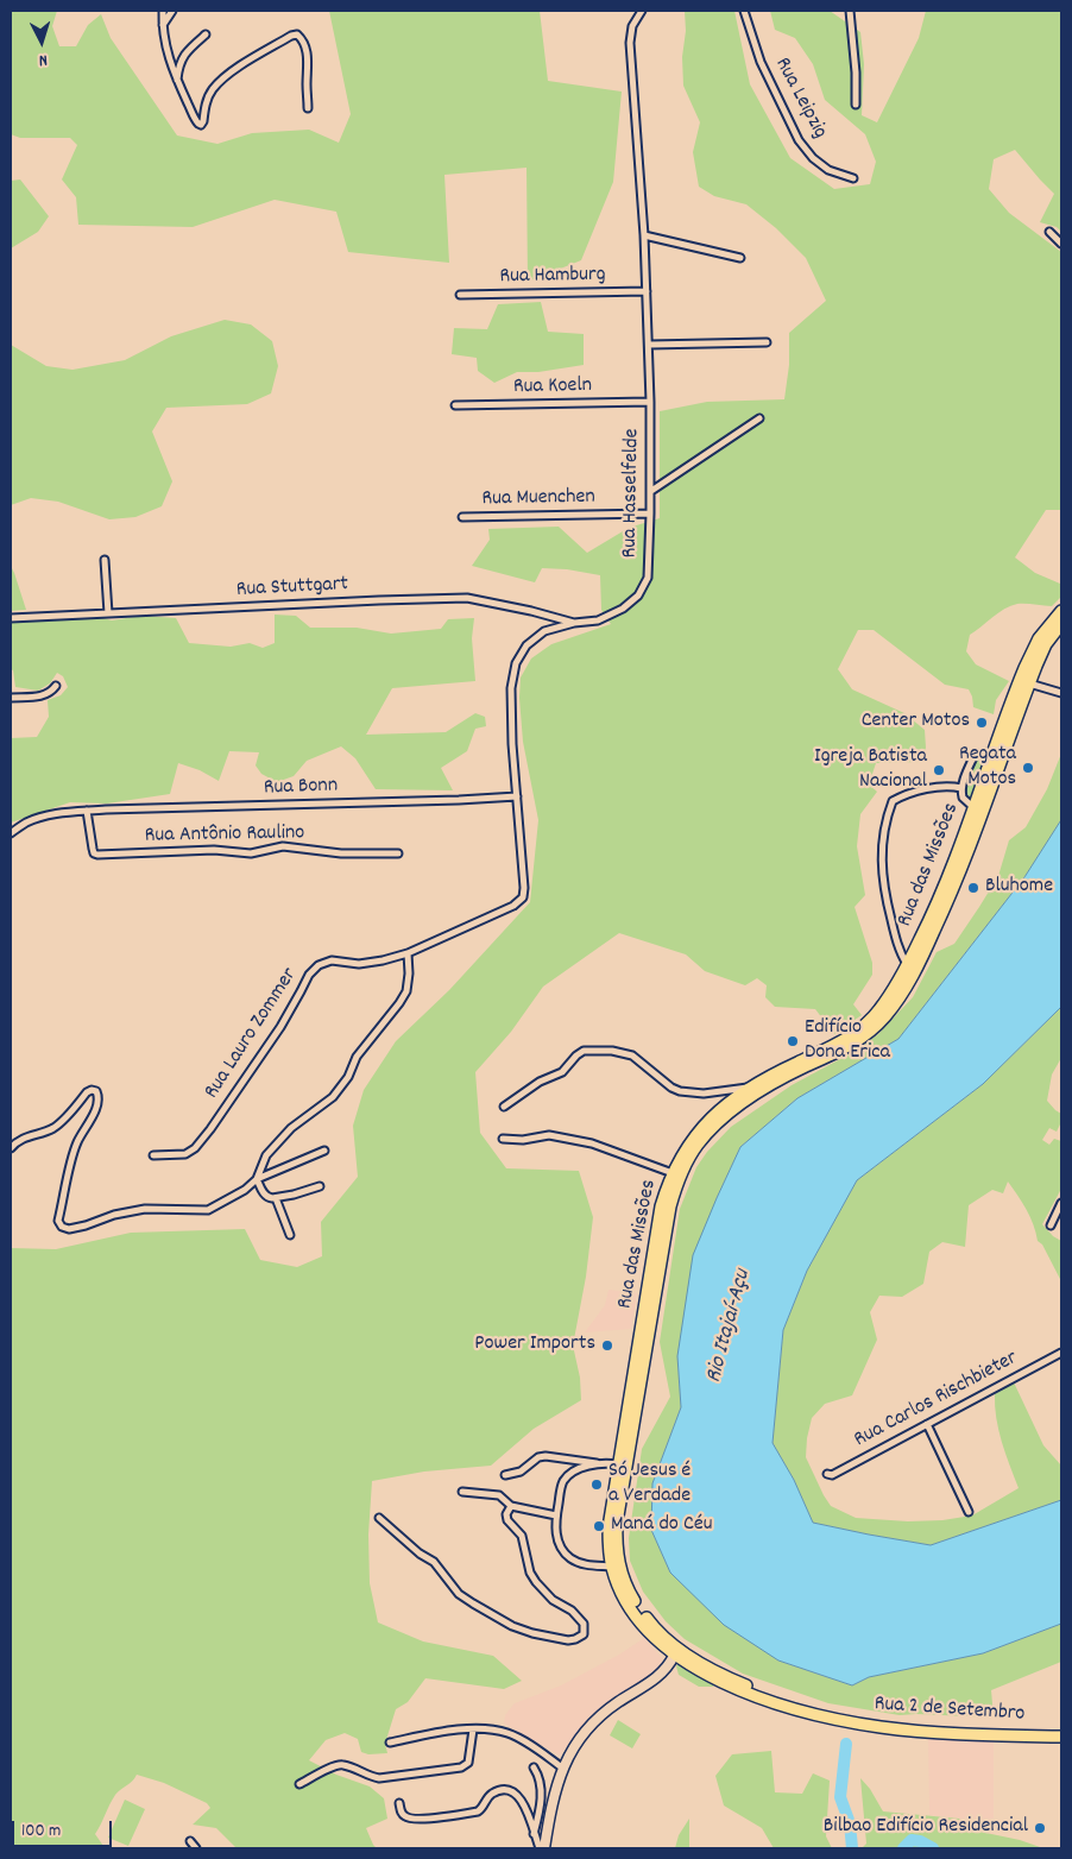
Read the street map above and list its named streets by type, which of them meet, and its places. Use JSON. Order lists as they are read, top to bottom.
{
  "streets": {
    "main road": ["Rua das Missões", "Rua 2 de Setembro"],
    "street": [
      "Rua Leipzig",
      "Rua Hamburg",
      "Rua Koeln",
      "Rua Hasselfelde",
      "Rua Muenchen",
      "Rua Stuttgart",
      "Rua Bonn",
      "Rua Antônio Raulino",
      "Rua Lauro Zommer",
      "Rua Carlos Rischbieter"
    ]
  },
  "crossings": [
    ["Rua Hamburg", "Rua Hasselfelde"],
    ["Rua Koeln", "Rua Hasselfelde"],
    ["Rua Hasselfelde", "Rua Muenchen"],
    ["Rua Hasselfelde", "Rua Stuttgart"],
    ["Rua Hasselfelde", "Rua Bonn"],
    ["Rua Hasselfelde", "Rua Lauro Zommer"],
    ["Rua Bonn", "Rua Antônio Raulino"],
    ["Rua das Missões", "Rua 2 de Setembro"]
  ],
  "water": ["Rio Itajaí-Açu"],
  "places": [
    "Center Motos",
    "Regata Motos",
    "Igreja Batista Nacional",
    "Bluhome",
    "Edifício Dona Erica",
    "Power Imports",
    "Só Jesus é a Verdade",
    "Maná do Céu",
    "Bilbao Edifício Residencial"
  ],
  "scale_bar": "100 m",
  "north": "bottom"
}
